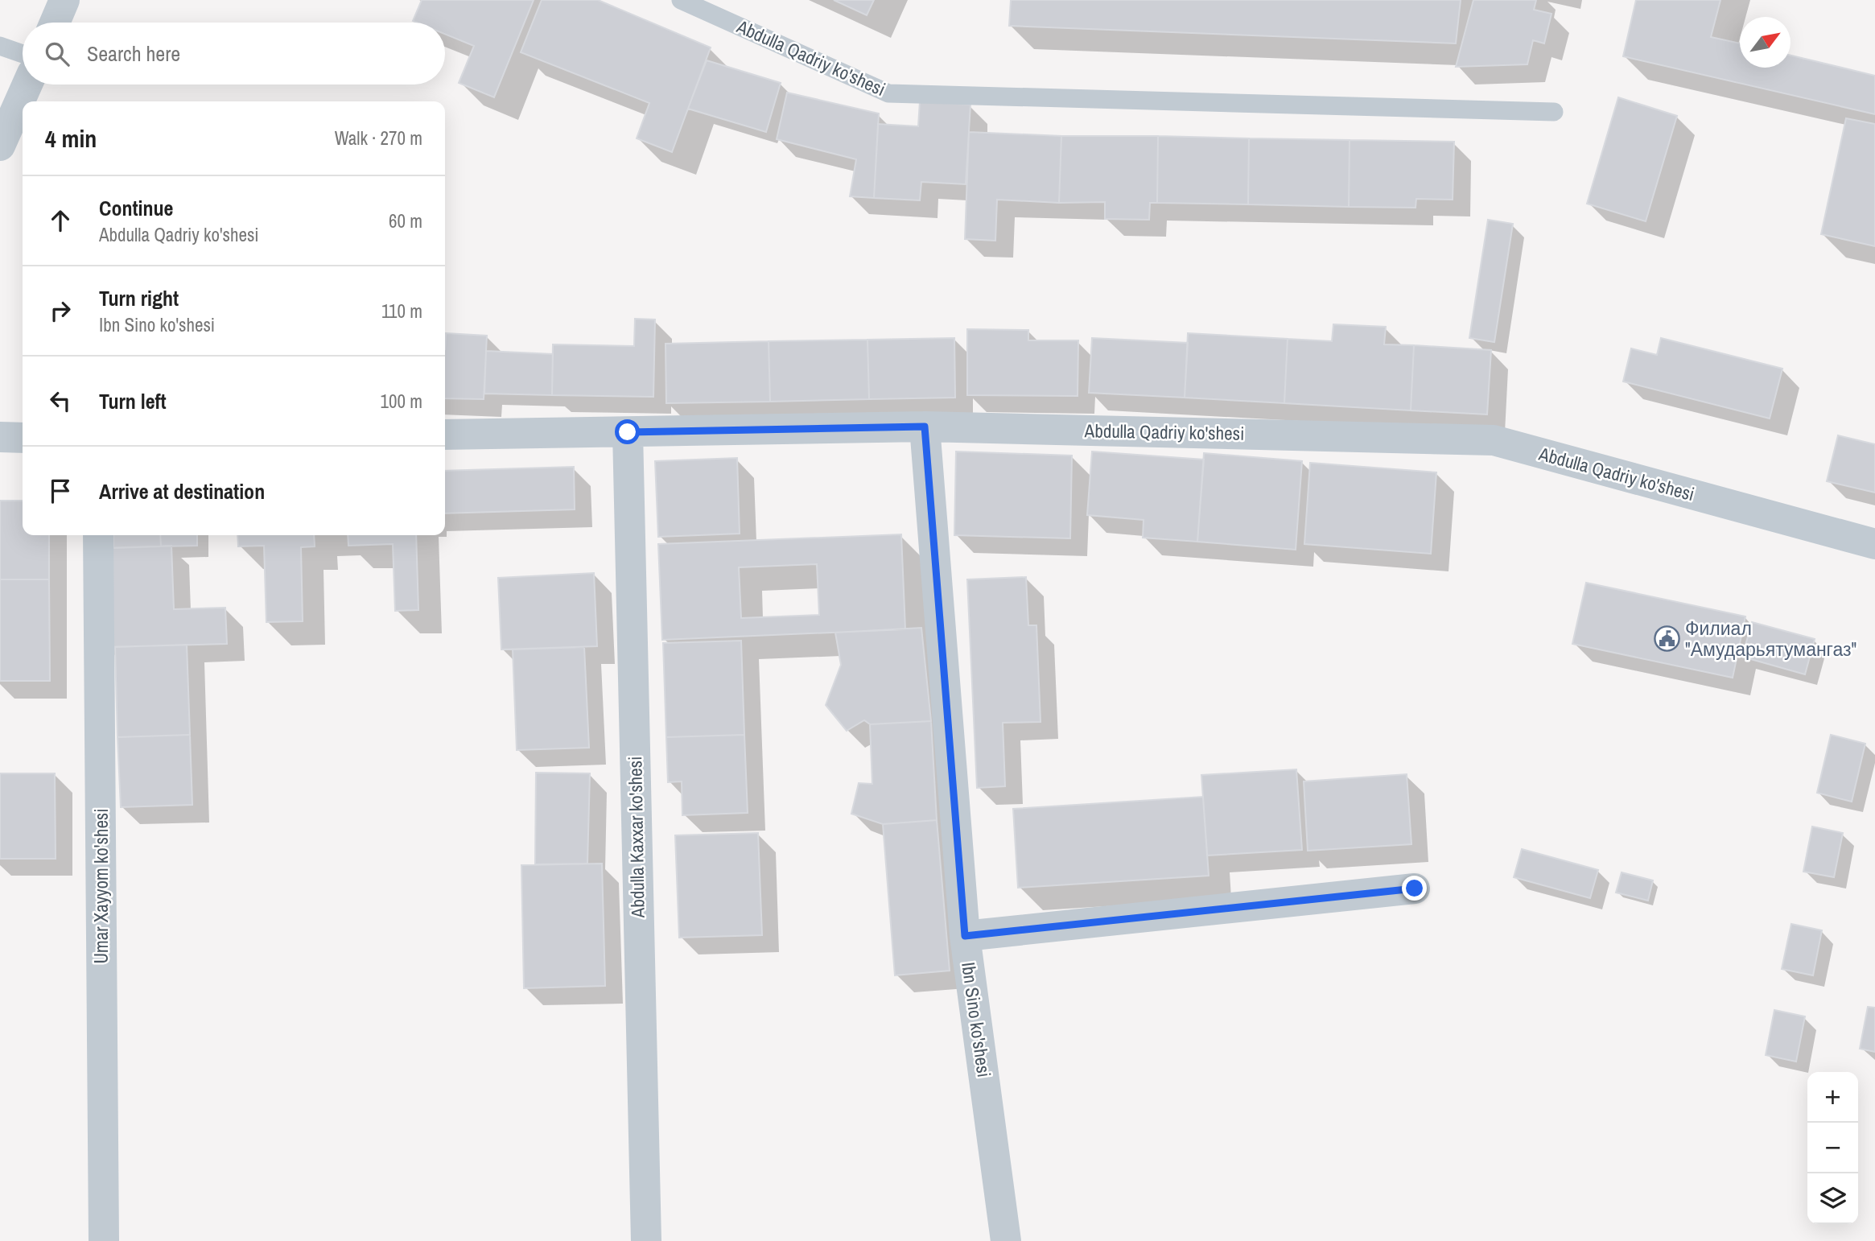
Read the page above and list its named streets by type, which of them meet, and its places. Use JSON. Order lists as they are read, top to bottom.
{
  "streets": {
    "street": [
      "Abdulla Qadriy ko'shesi",
      "Abdulla Kaxxar ko'shesi",
      "Umar Xayyom ko'shesi",
      "Ibn Sino ko'shesi"
    ]
  },
  "crossings": [
    ["Abdulla Qadriy ko'shesi", "Abdulla Kaxxar ko'shesi"],
    ["Abdulla Qadriy ko'shesi", "Ibn Sino ko'shesi"]
  ],
  "places": {
    "public building": ["Филиал \"Амударьятумангаз\""]
  },
  "north": "top right",
  "page": {
    "search": "Search here",
    "heading": ["4 min", "Walk · 270 m"],
    "list": [
      ["Continue", "Abdulla Qadriy ko'shesi", "60 m"],
      ["Turn right", "Ibn Sino ko'shesi", "110 m"],
      ["Turn left", "100 m"],
      "Arrive at destination"
    ],
    "map_buttons": ["+", "−"]
  }
}
